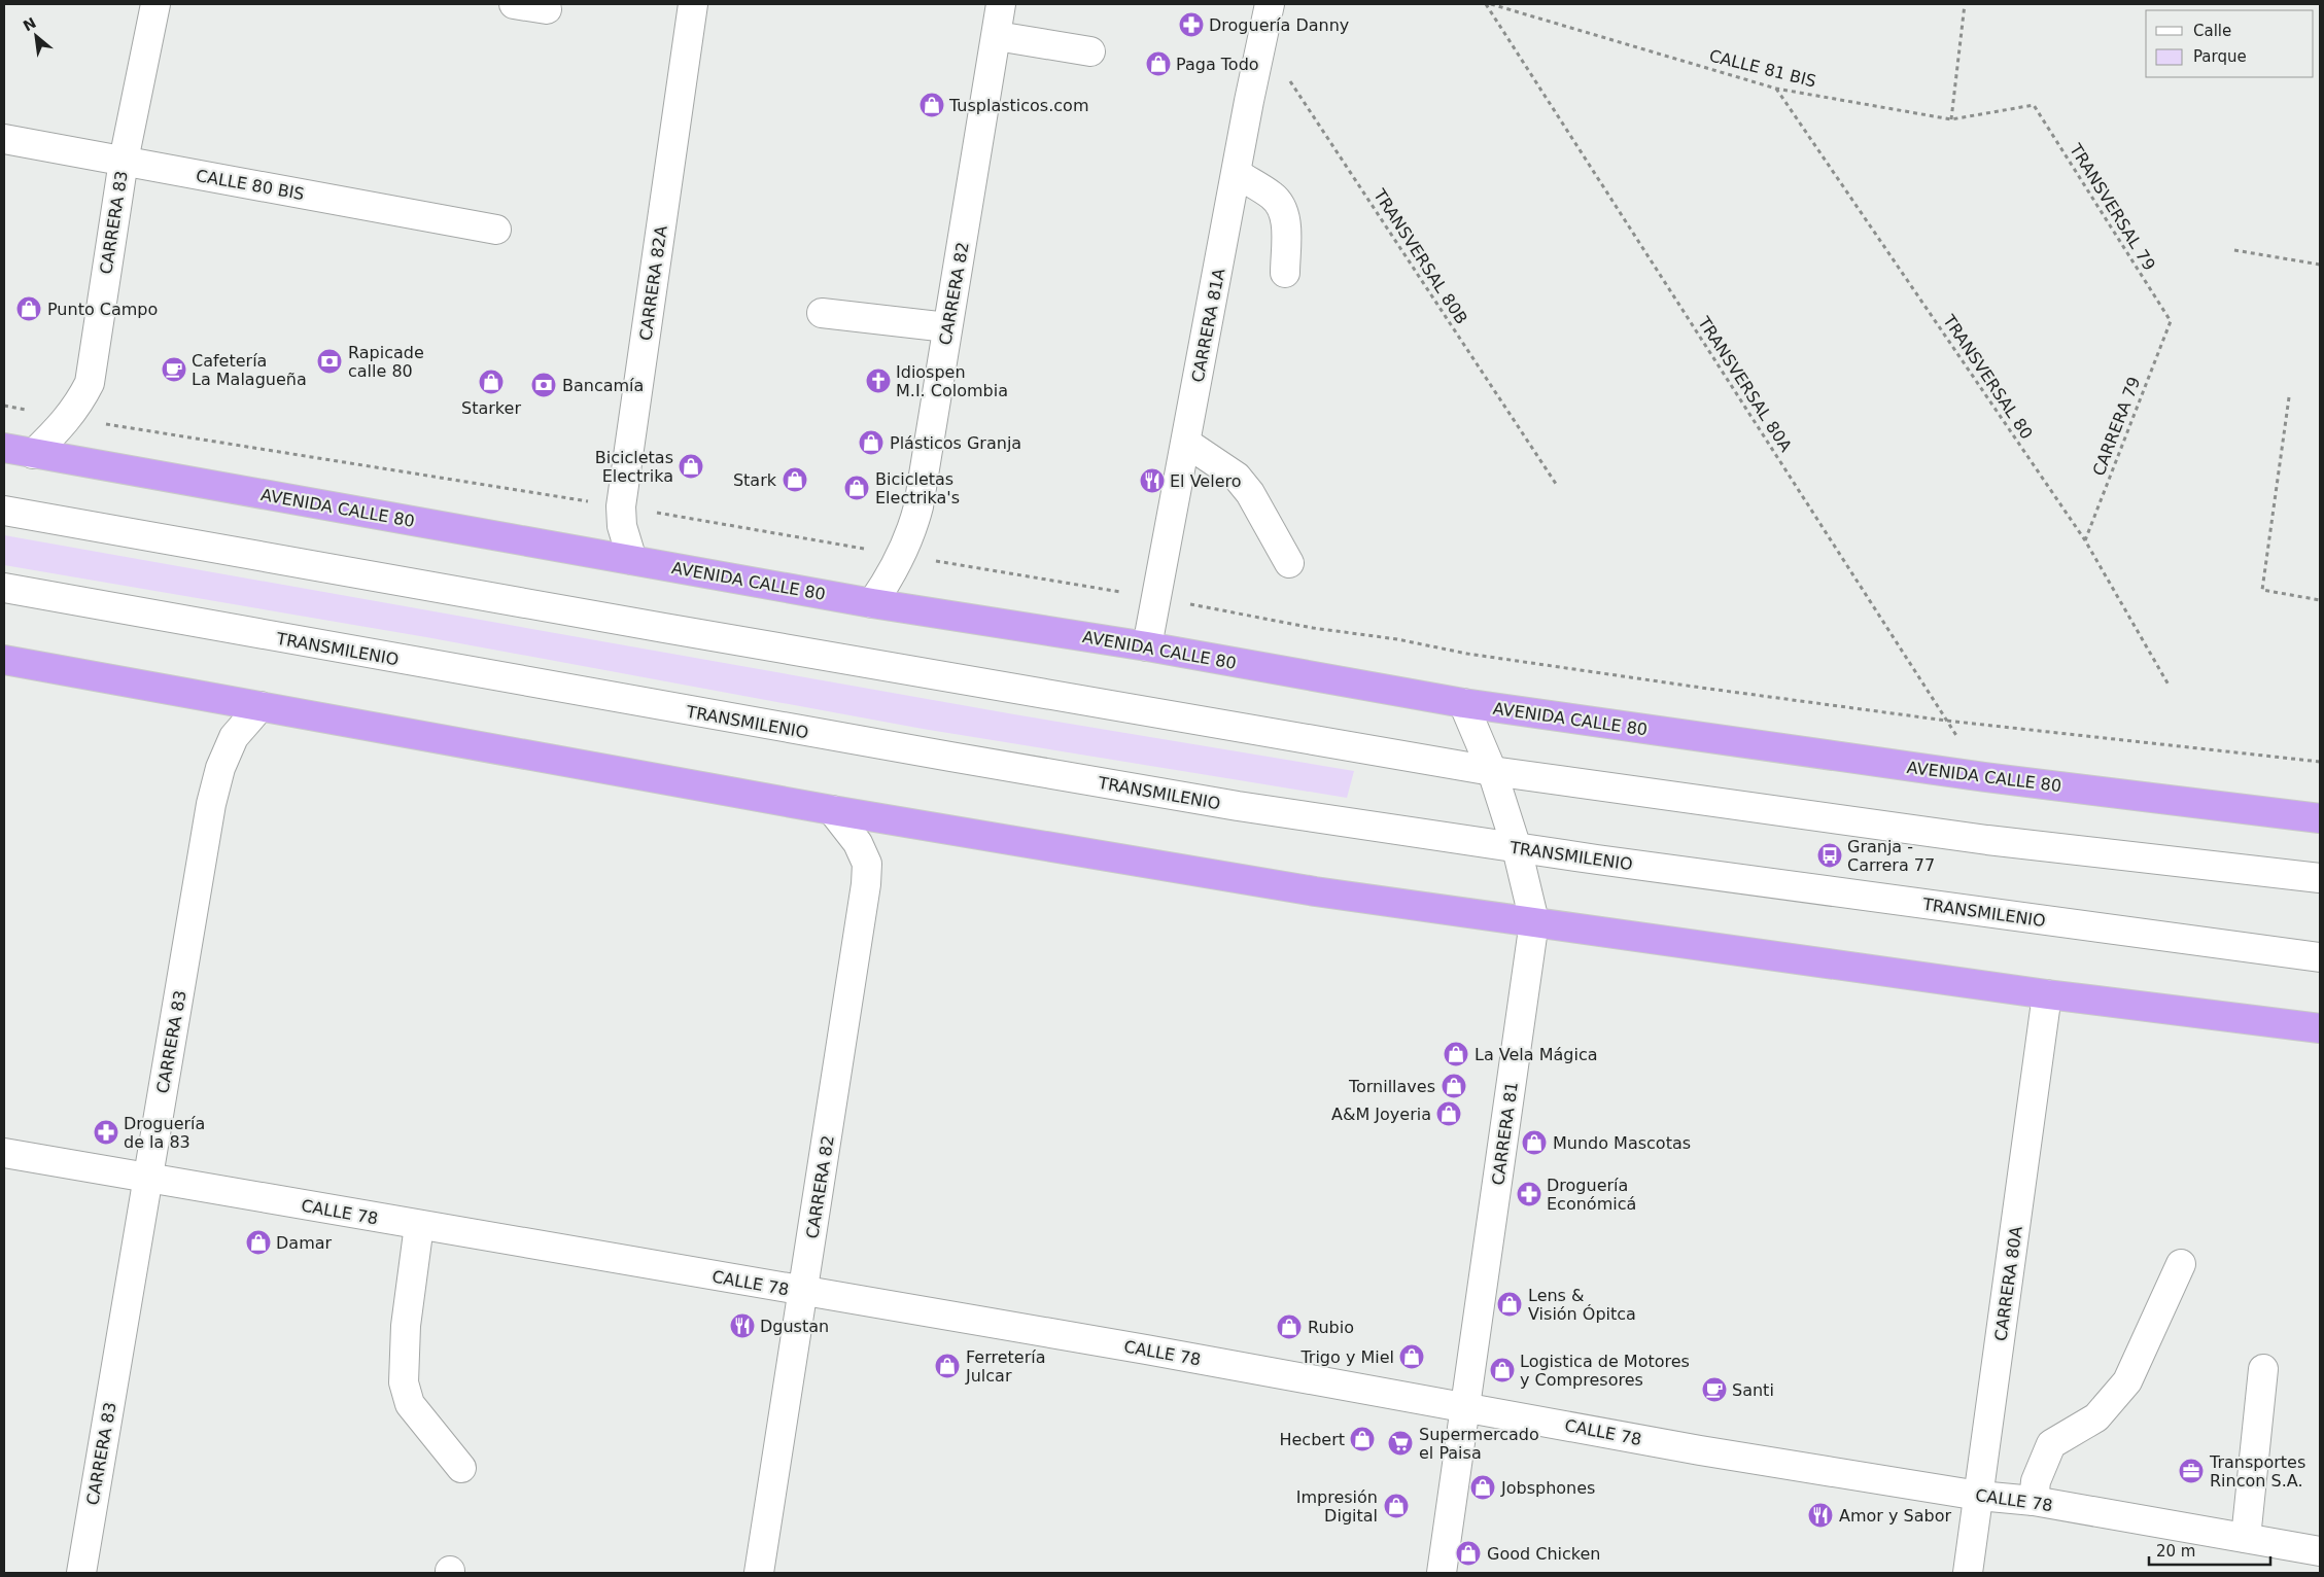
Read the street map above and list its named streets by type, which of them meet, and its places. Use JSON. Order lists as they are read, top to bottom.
{
  "streets": {
    "highway": ["AVENIDA CALLE 80"],
    "street": [
      "CALLE 80 BIS",
      "CARRERA 83",
      "CARRERA 82A",
      "CARRERA 82",
      "CARRERA 81A",
      "TRANSMILENIO",
      "CARRERA 81",
      "CALLE 78",
      "CARRERA 80A"
    ],
    "path": [
      "CALLE 81 BIS",
      "TRANSVERSAL 79",
      "TRANSVERSAL 80B",
      "TRANSVERSAL 80",
      "TRANSVERSAL 80A",
      "CARRERA 79"
    ]
  },
  "crossings": [
    ["CALLE 81 BIS", "TRANSVERSAL 79"],
    ["CALLE 81 BIS", "TRANSVERSAL 80"],
    ["CALLE 80 BIS", "CARRERA 83"],
    ["TRANSVERSAL 79", "CARRERA 79"],
    ["CARRERA 83", "AVENIDA CALLE 80"],
    ["CARRERA 83", "CALLE 78"],
    ["TRANSVERSAL 80B", "CARRERA 81A"],
    ["CARRERA 82A", "AVENIDA CALLE 80"],
    ["CARRERA 82", "AVENIDA CALLE 80"],
    ["CARRERA 82", "CALLE 78"],
    ["CARRERA 81A", "AVENIDA CALLE 80"],
    ["TRANSVERSAL 80", "CARRERA 79"],
    ["TRANSVERSAL 80A", "AVENIDA CALLE 80"],
    ["AVENIDA CALLE 80", "CARRERA 81"],
    ["TRANSMILENIO", "CARRERA 81"],
    ["CARRERA 81", "CALLE 78"],
    ["CALLE 78", "CARRERA 80A"]
  ],
  "places": {
    "pharmacy": ["Droguería Danny", "Droguería de la 83", "Droguería Económicá"],
    "shop": [
      "Paga Todo",
      "Tusplasticos.com",
      "Punto Campo",
      "Starker",
      "Plásticos Granja",
      "Bicicletas Electrika",
      "Stark",
      "Bicicletas Electrika's",
      "La Vela Mágica",
      "Tornillaves",
      "A&M Joyeria",
      "Mundo Mascotas",
      "Damar",
      "Lens & Visión Ópitca",
      "Rubio",
      "Trigo y Miel",
      "Ferretería Julcar",
      "Logistica de Motores y Compresores",
      "Hecbert",
      "Jobsphones",
      "Impresión Digital",
      "Good Chicken"
    ],
    "bank": ["Rapicade calle 80", "Bancamía"],
    "cafe": ["Cafetería La Malagueña", "Santi"],
    "church": ["Idiospen M.I. Colombia"],
    "restaurant": ["El Velero", "Dgustan", "Amor y Sabor"],
    "bus stop": ["Granja - Carrera 77"],
    "supermarket": ["Supermercado el Paisa"],
    "office": ["Transportes Rincon S.A."]
  },
  "legend": ["Calle", "Parque"],
  "scale_bar": "20 m",
  "north": "top left"
}
